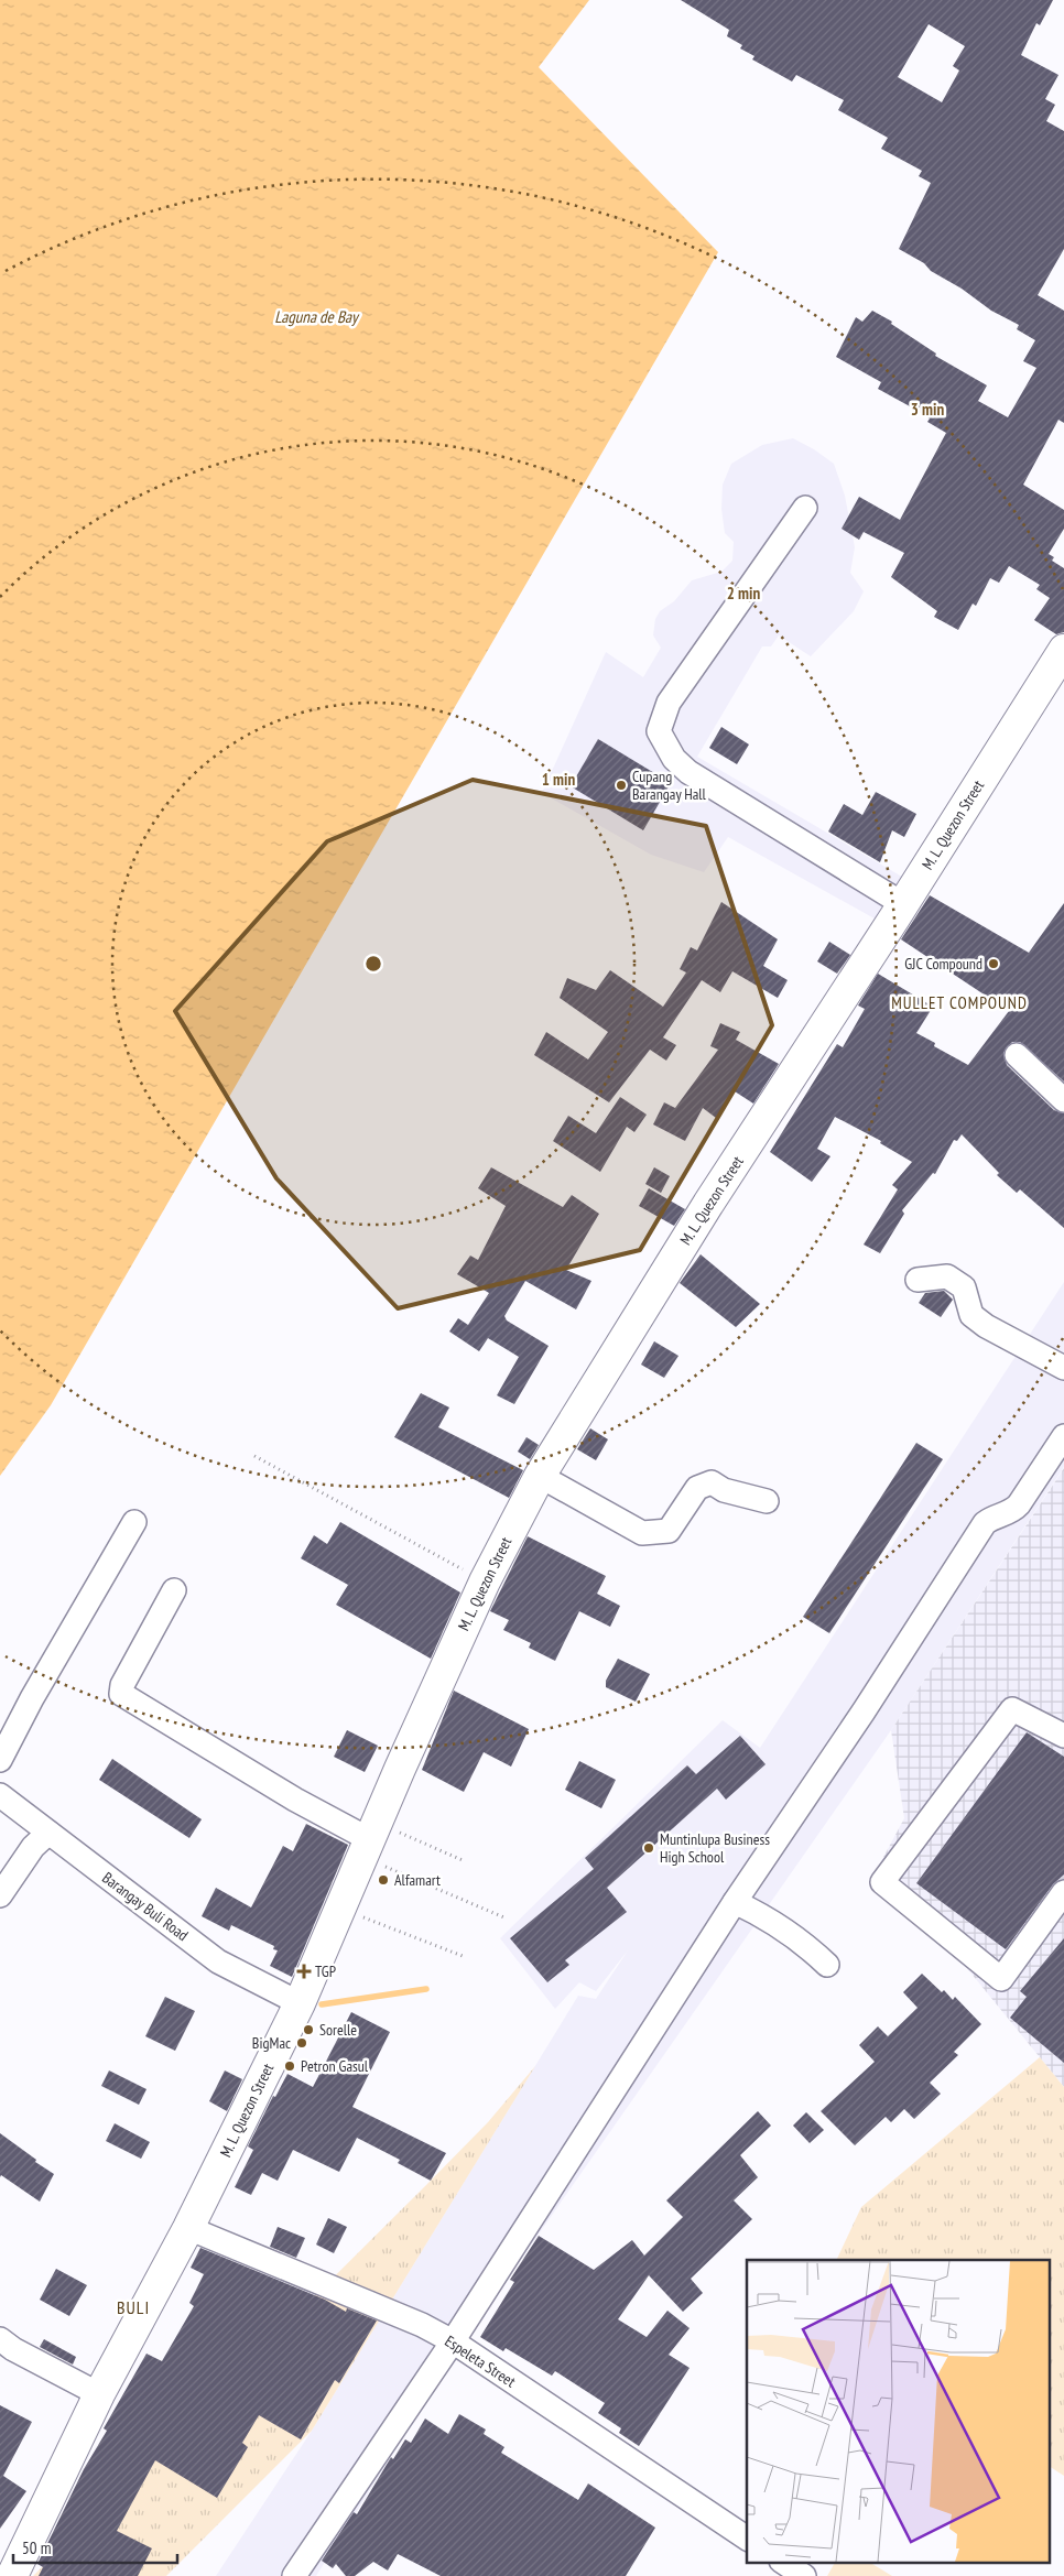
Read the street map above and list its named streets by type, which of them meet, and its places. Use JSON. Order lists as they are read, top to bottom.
{
  "streets": {
    "main road": ["M. L. Quezon Street"],
    "street": ["Barangay Buli Road", "Espeleta Street"]
  },
  "crossings": [
    ["M. L. Quezon Street", "Barangay Buli Road"],
    ["M. L. Quezon Street", "Espeleta Street"]
  ],
  "districts": ["MULLET COMPOUND", "BULI"],
  "water": ["Laguna de Bay"],
  "places": {
    "other": [
      "Cupang Barangay Hall",
      "GJC Compound",
      "Muntinlupa Business High School",
      "Alfamart",
      "Sorelle",
      "BigMac",
      "Petron Gasul"
    ],
    "health": ["TGP"]
  },
  "scale_bar": "50 m",
  "rings": ["3 min", "2 min", "1 min"]
}
